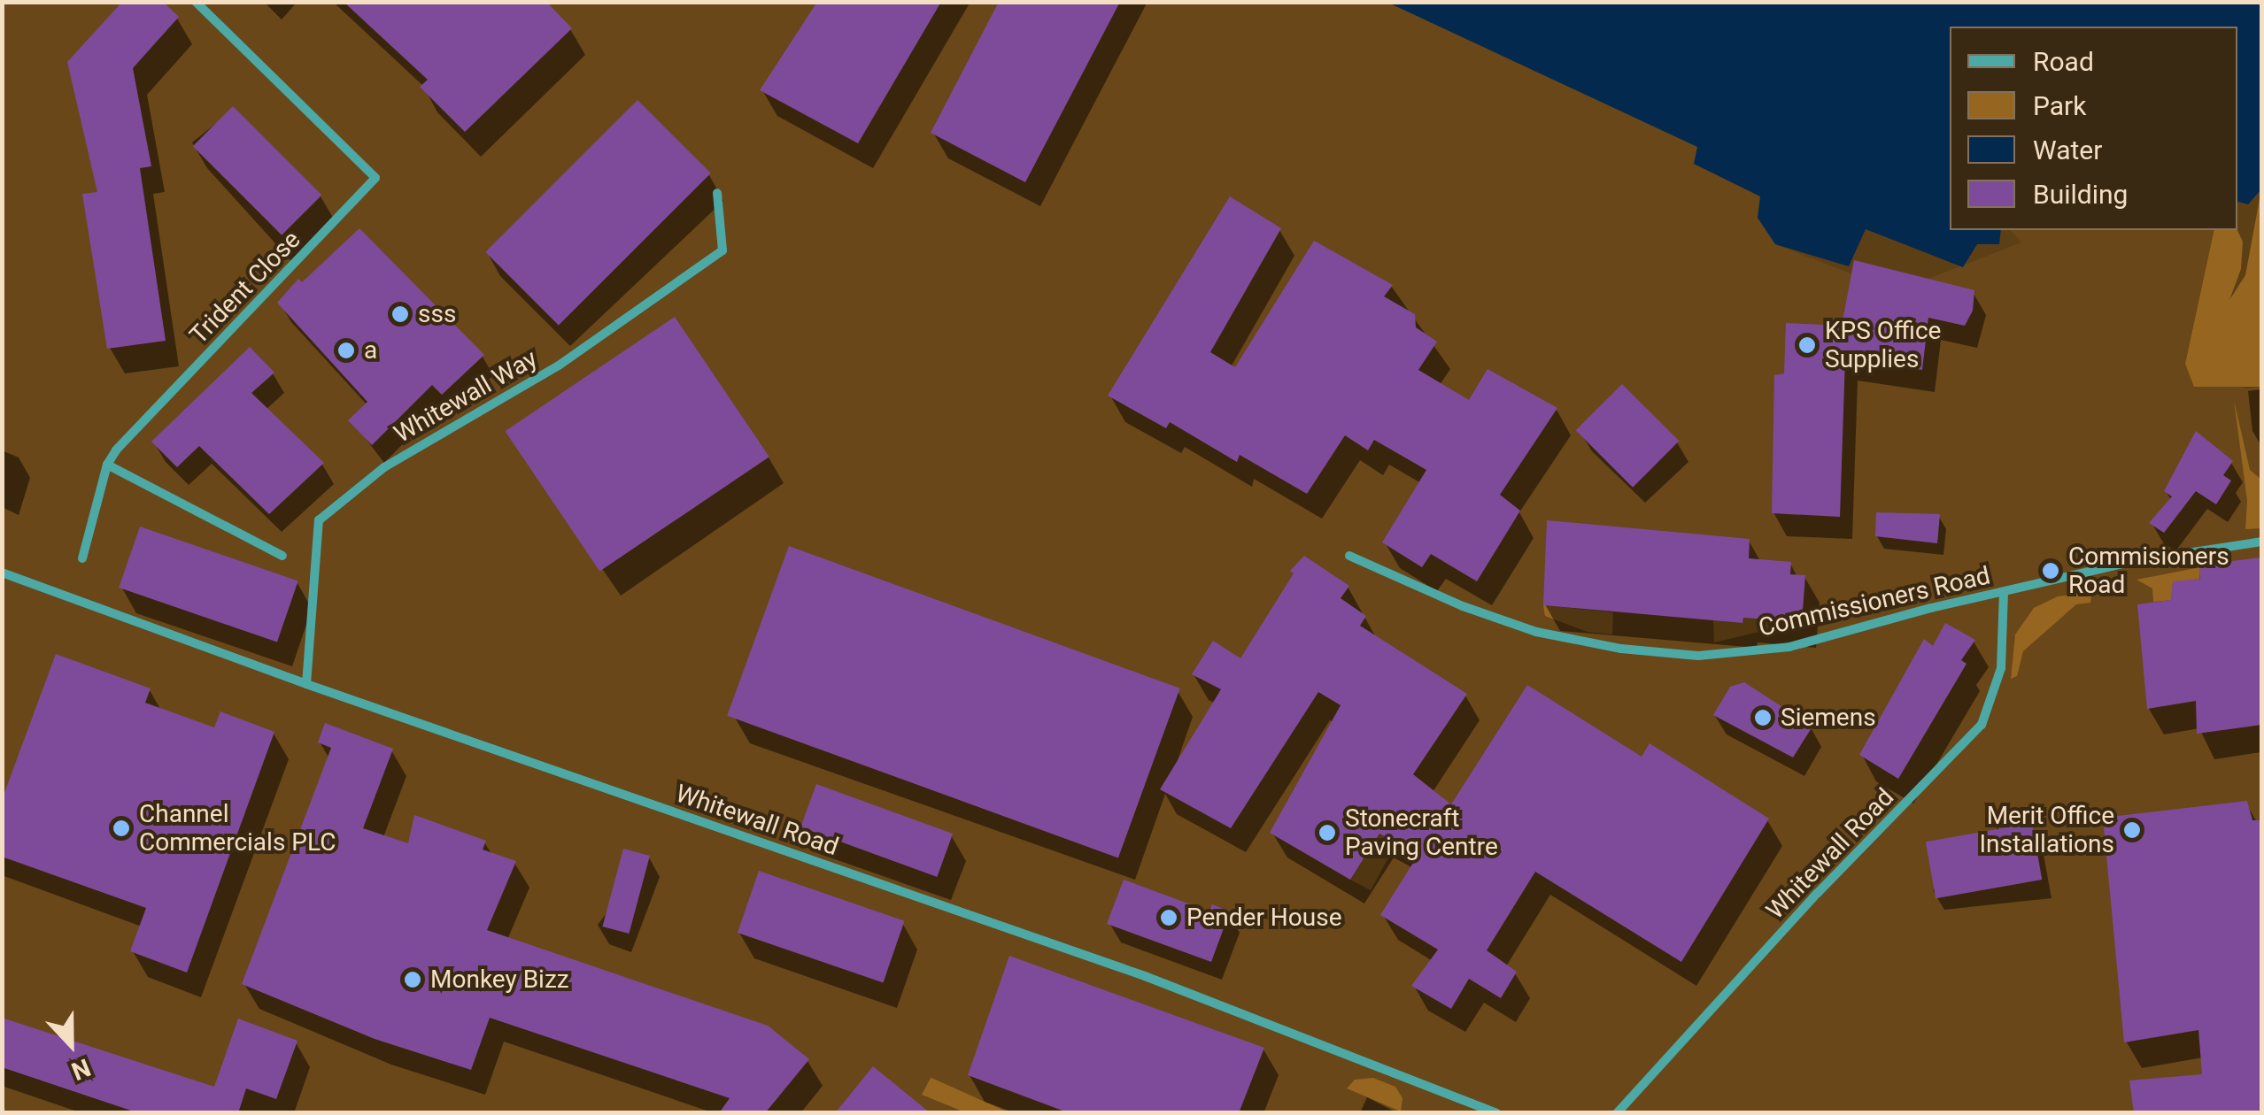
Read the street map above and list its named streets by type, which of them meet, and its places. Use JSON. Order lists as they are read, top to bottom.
{
  "streets": {
    "street": [
      "Trident Close",
      "Whitewall Way",
      "Commissioners Road",
      "Whitewall Road"
    ]
  },
  "crossings": [
    ["Whitewall Way", "Whitewall Road"],
    ["Commissioners Road", "Whitewall Road"]
  ],
  "places": [
    "sss",
    "KPS Office Supplies",
    "a",
    "Commisioners Road",
    "Siemens",
    "Channel Commercials PLC",
    "Merit Office Installations",
    "Stonecraft Paving Centre",
    "Pender House",
    "Monkey Bizz"
  ],
  "legend": [
    "Road",
    "Park",
    "Water",
    "Building"
  ],
  "north": "bottom"
}
